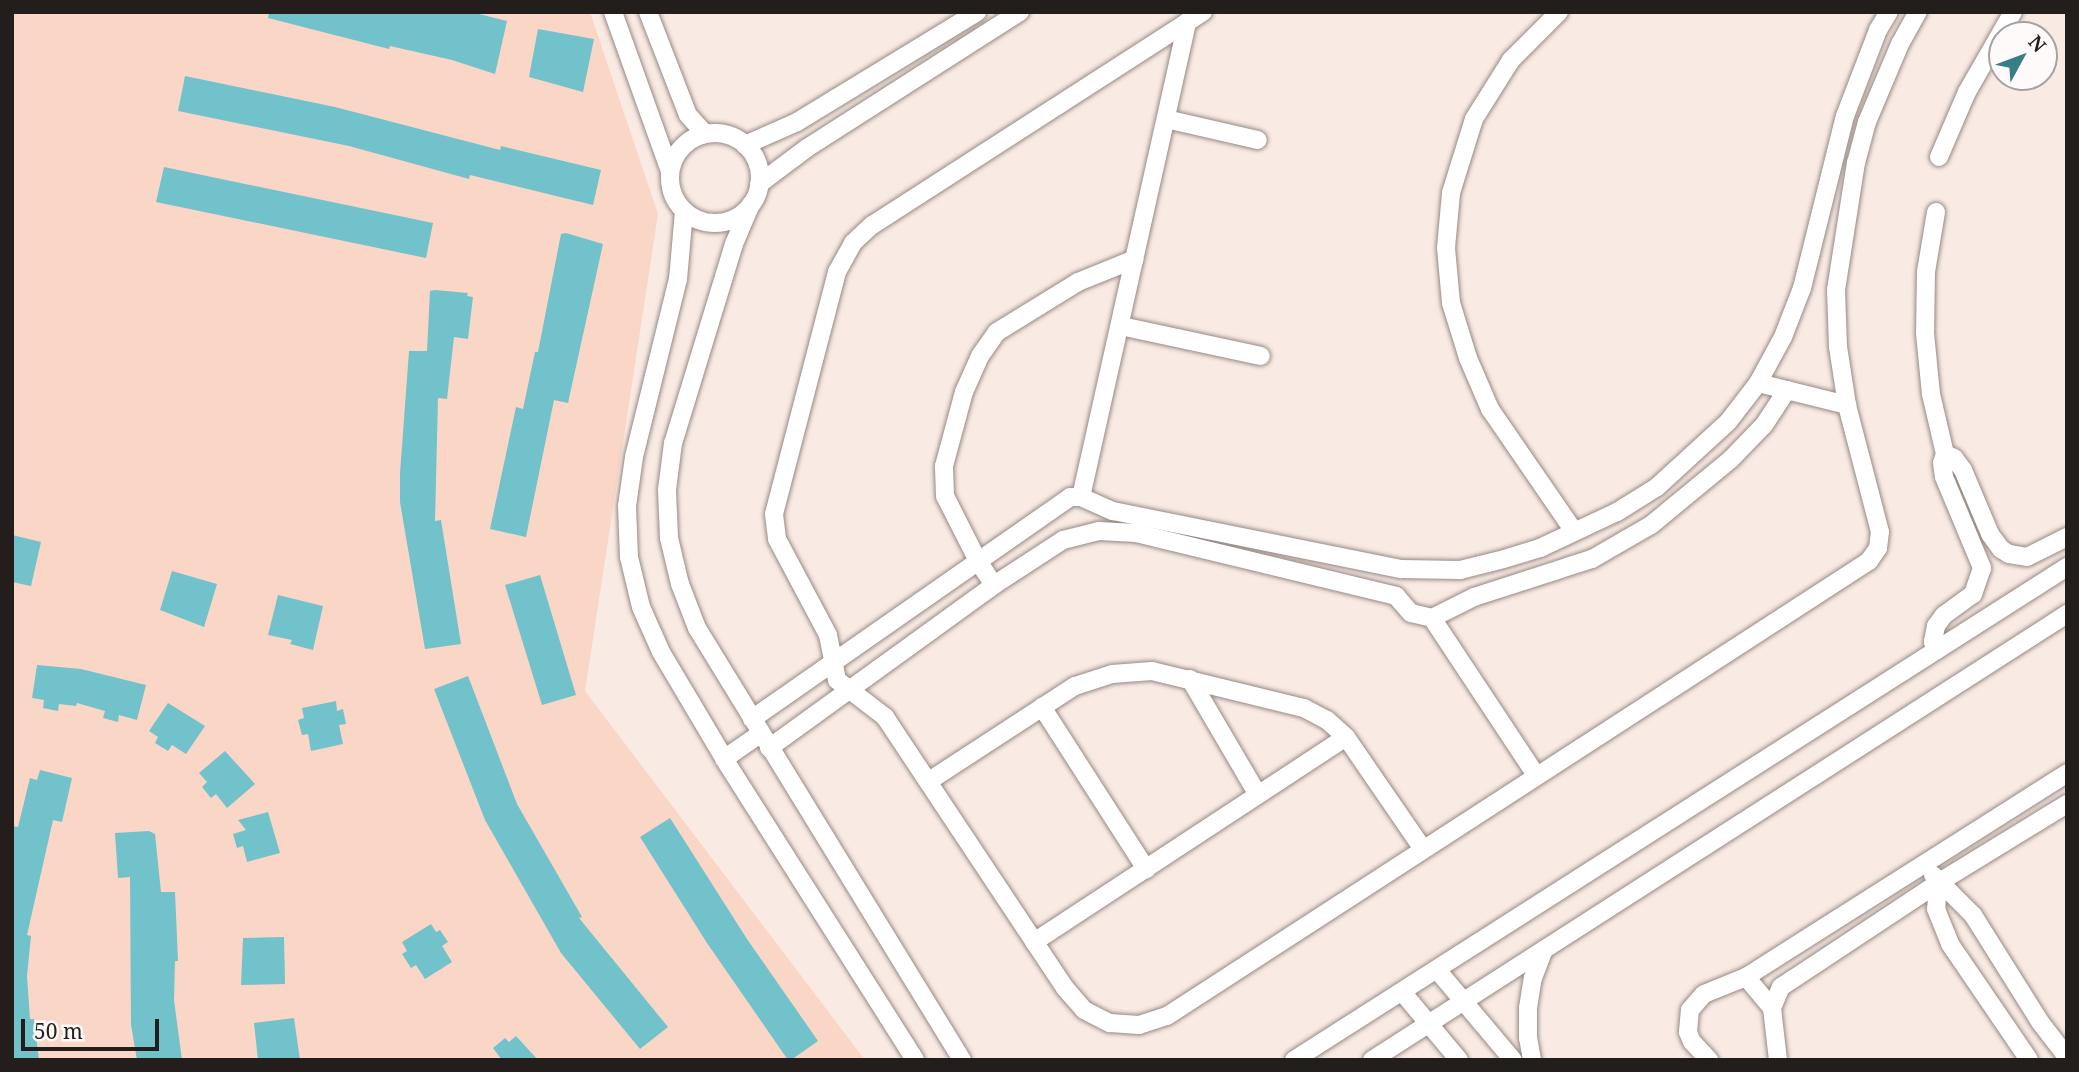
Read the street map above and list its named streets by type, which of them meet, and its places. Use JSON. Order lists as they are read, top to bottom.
{
  "scale_bar": "50 m",
  "north": "top right"
}
